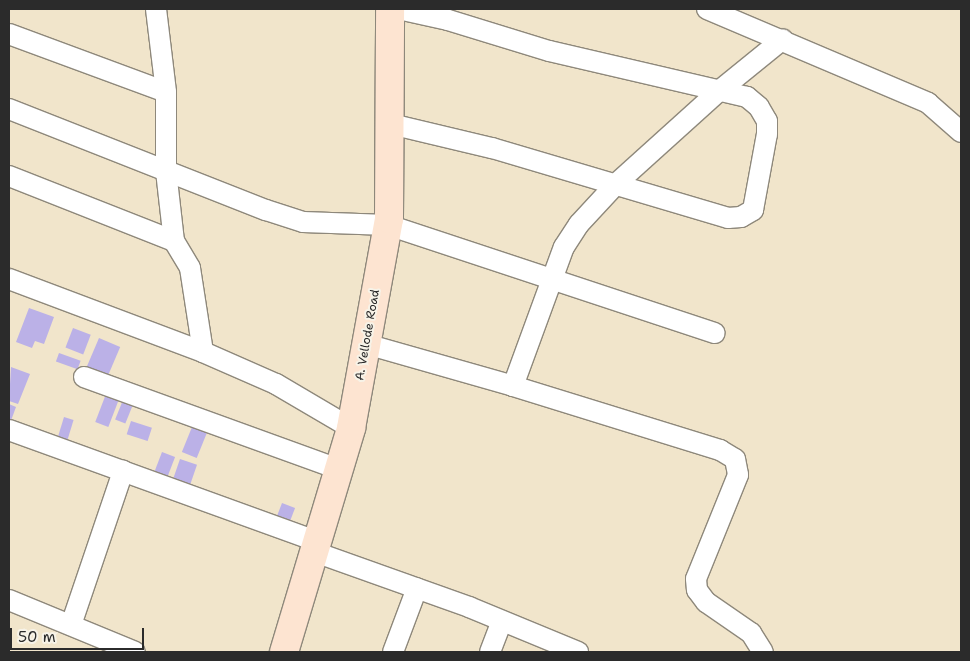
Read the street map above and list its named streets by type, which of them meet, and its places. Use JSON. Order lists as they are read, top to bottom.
{
  "streets": {
    "main road": ["A. Vellode Road"]
  },
  "scale_bar": "50 m"
}
